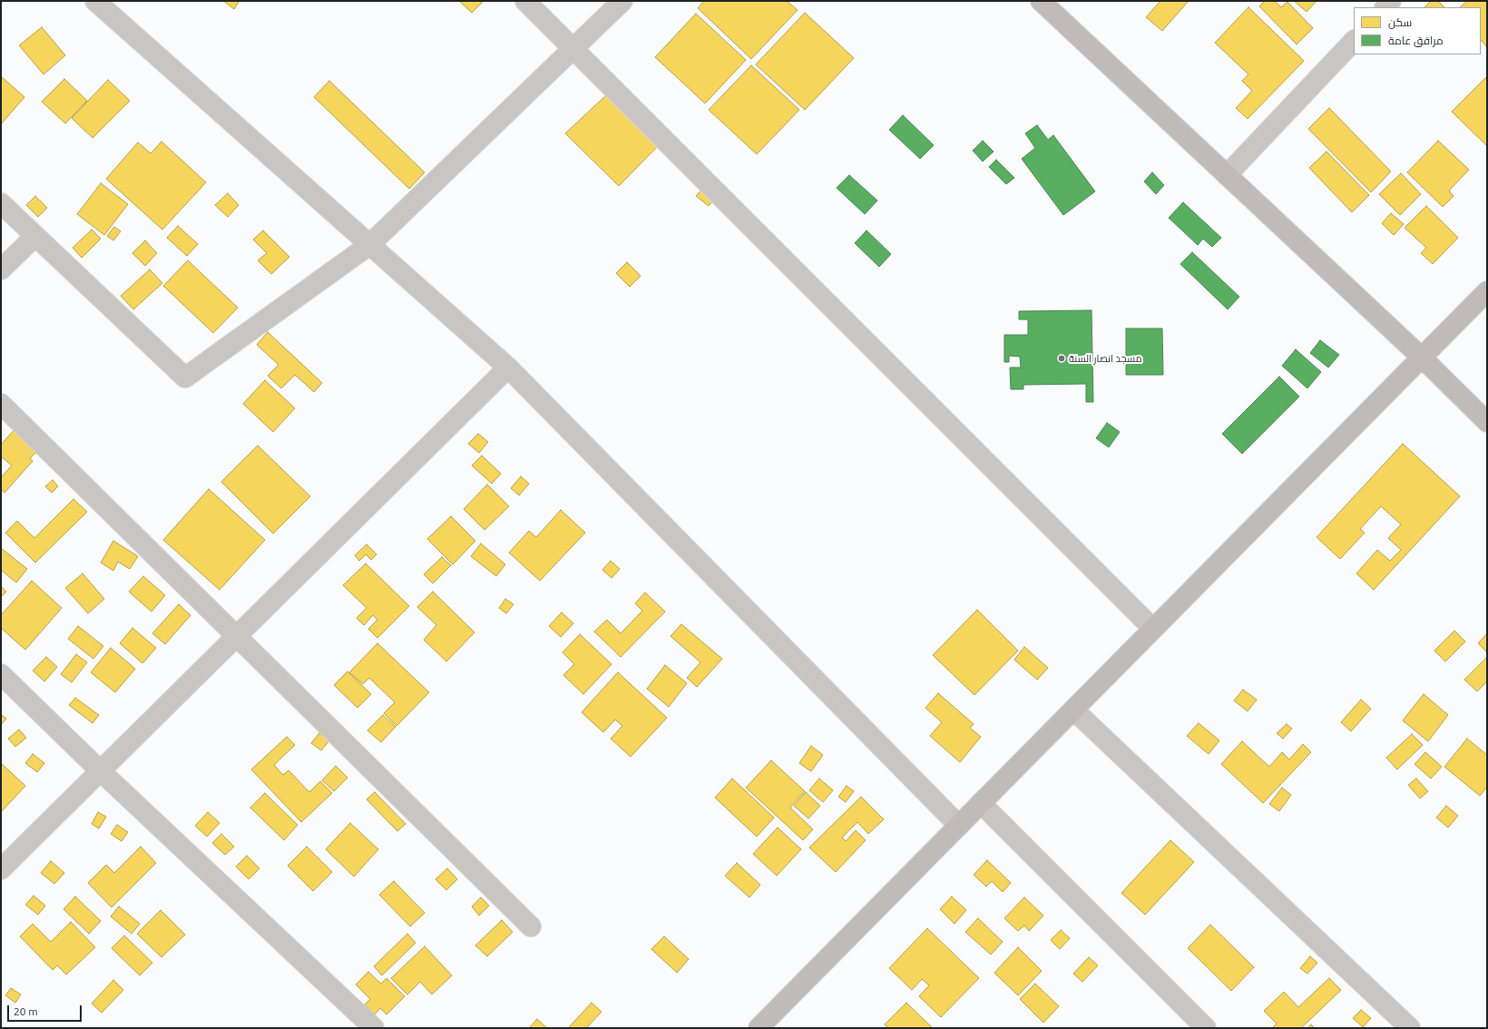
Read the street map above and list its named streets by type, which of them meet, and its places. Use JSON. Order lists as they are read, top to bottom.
{
  "places": ["مسجد انصار السنة"],
  "legend": ["سكن", "مرافق عامة"],
  "scale_bar": "20 m"
}
